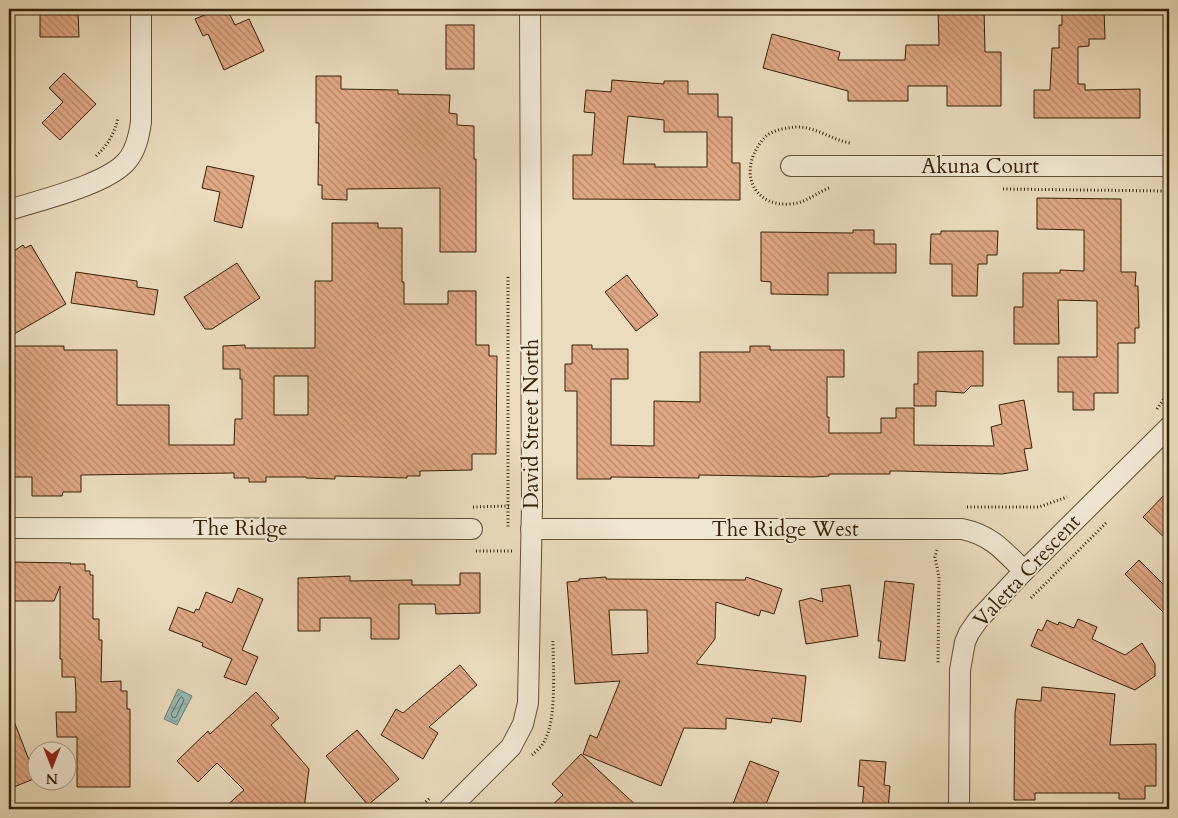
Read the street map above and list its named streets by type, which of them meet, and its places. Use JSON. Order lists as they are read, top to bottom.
{
  "streets": {
    "street": [
      "Akuna Court",
      "David Street North",
      "The Ridge",
      "The Ridge West",
      "Valetta Crescent"
    ]
  },
  "crossings": [
    ["David Street North", "The Ridge West"],
    ["The Ridge West", "Valetta Crescent"]
  ],
  "north": "bottom"
}
